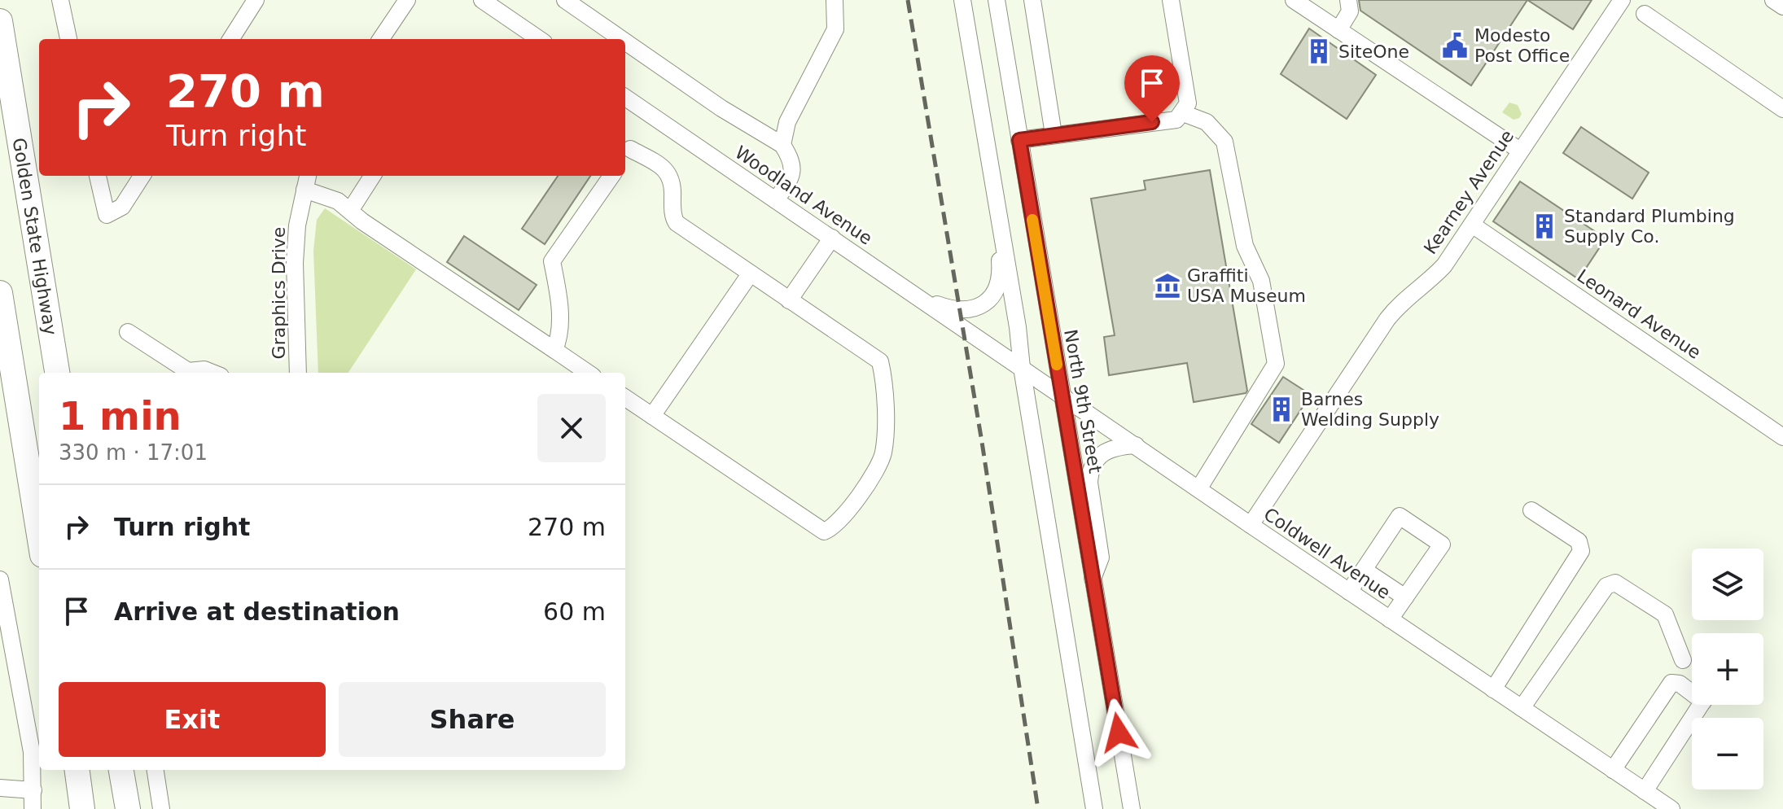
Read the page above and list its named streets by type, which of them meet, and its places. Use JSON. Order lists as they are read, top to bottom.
{
  "streets": {
    "highway": ["Golden State Highway"],
    "street": [
      "Kearney Avenue",
      "Woodland Avenue",
      "Graphics Drive",
      "Leonard Avenue",
      "North 9th Street",
      "Coldwell Avenue"
    ]
  },
  "crossings": [
    ["Kearney Avenue", "Leonard Avenue"],
    ["Kearney Avenue", "Coldwell Avenue"],
    ["Woodland Avenue", "Coldwell Avenue"],
    ["North 9th Street", "Coldwell Avenue"]
  ],
  "places": {
    "public building": ["Modesto Post Office"],
    "building": ["SiteOne", "Standard Plumbing Supply Co.", "Barnes Welding Supply"],
    "museum": ["Graffiti USA Museum"]
  },
  "page": {
    "turn": ["270 m", "Turn right"],
    "heading": ["1 min", "330 m · 17:01"],
    "list": [
      {
        "name": "Turn right",
        "value": "270 m"
      },
      {
        "name": "Arrive at destination",
        "value": "60 m"
      }
    ],
    "map_buttons": ["+", "−"],
    "buttons": ["Exit", "Share"]
  }
}
